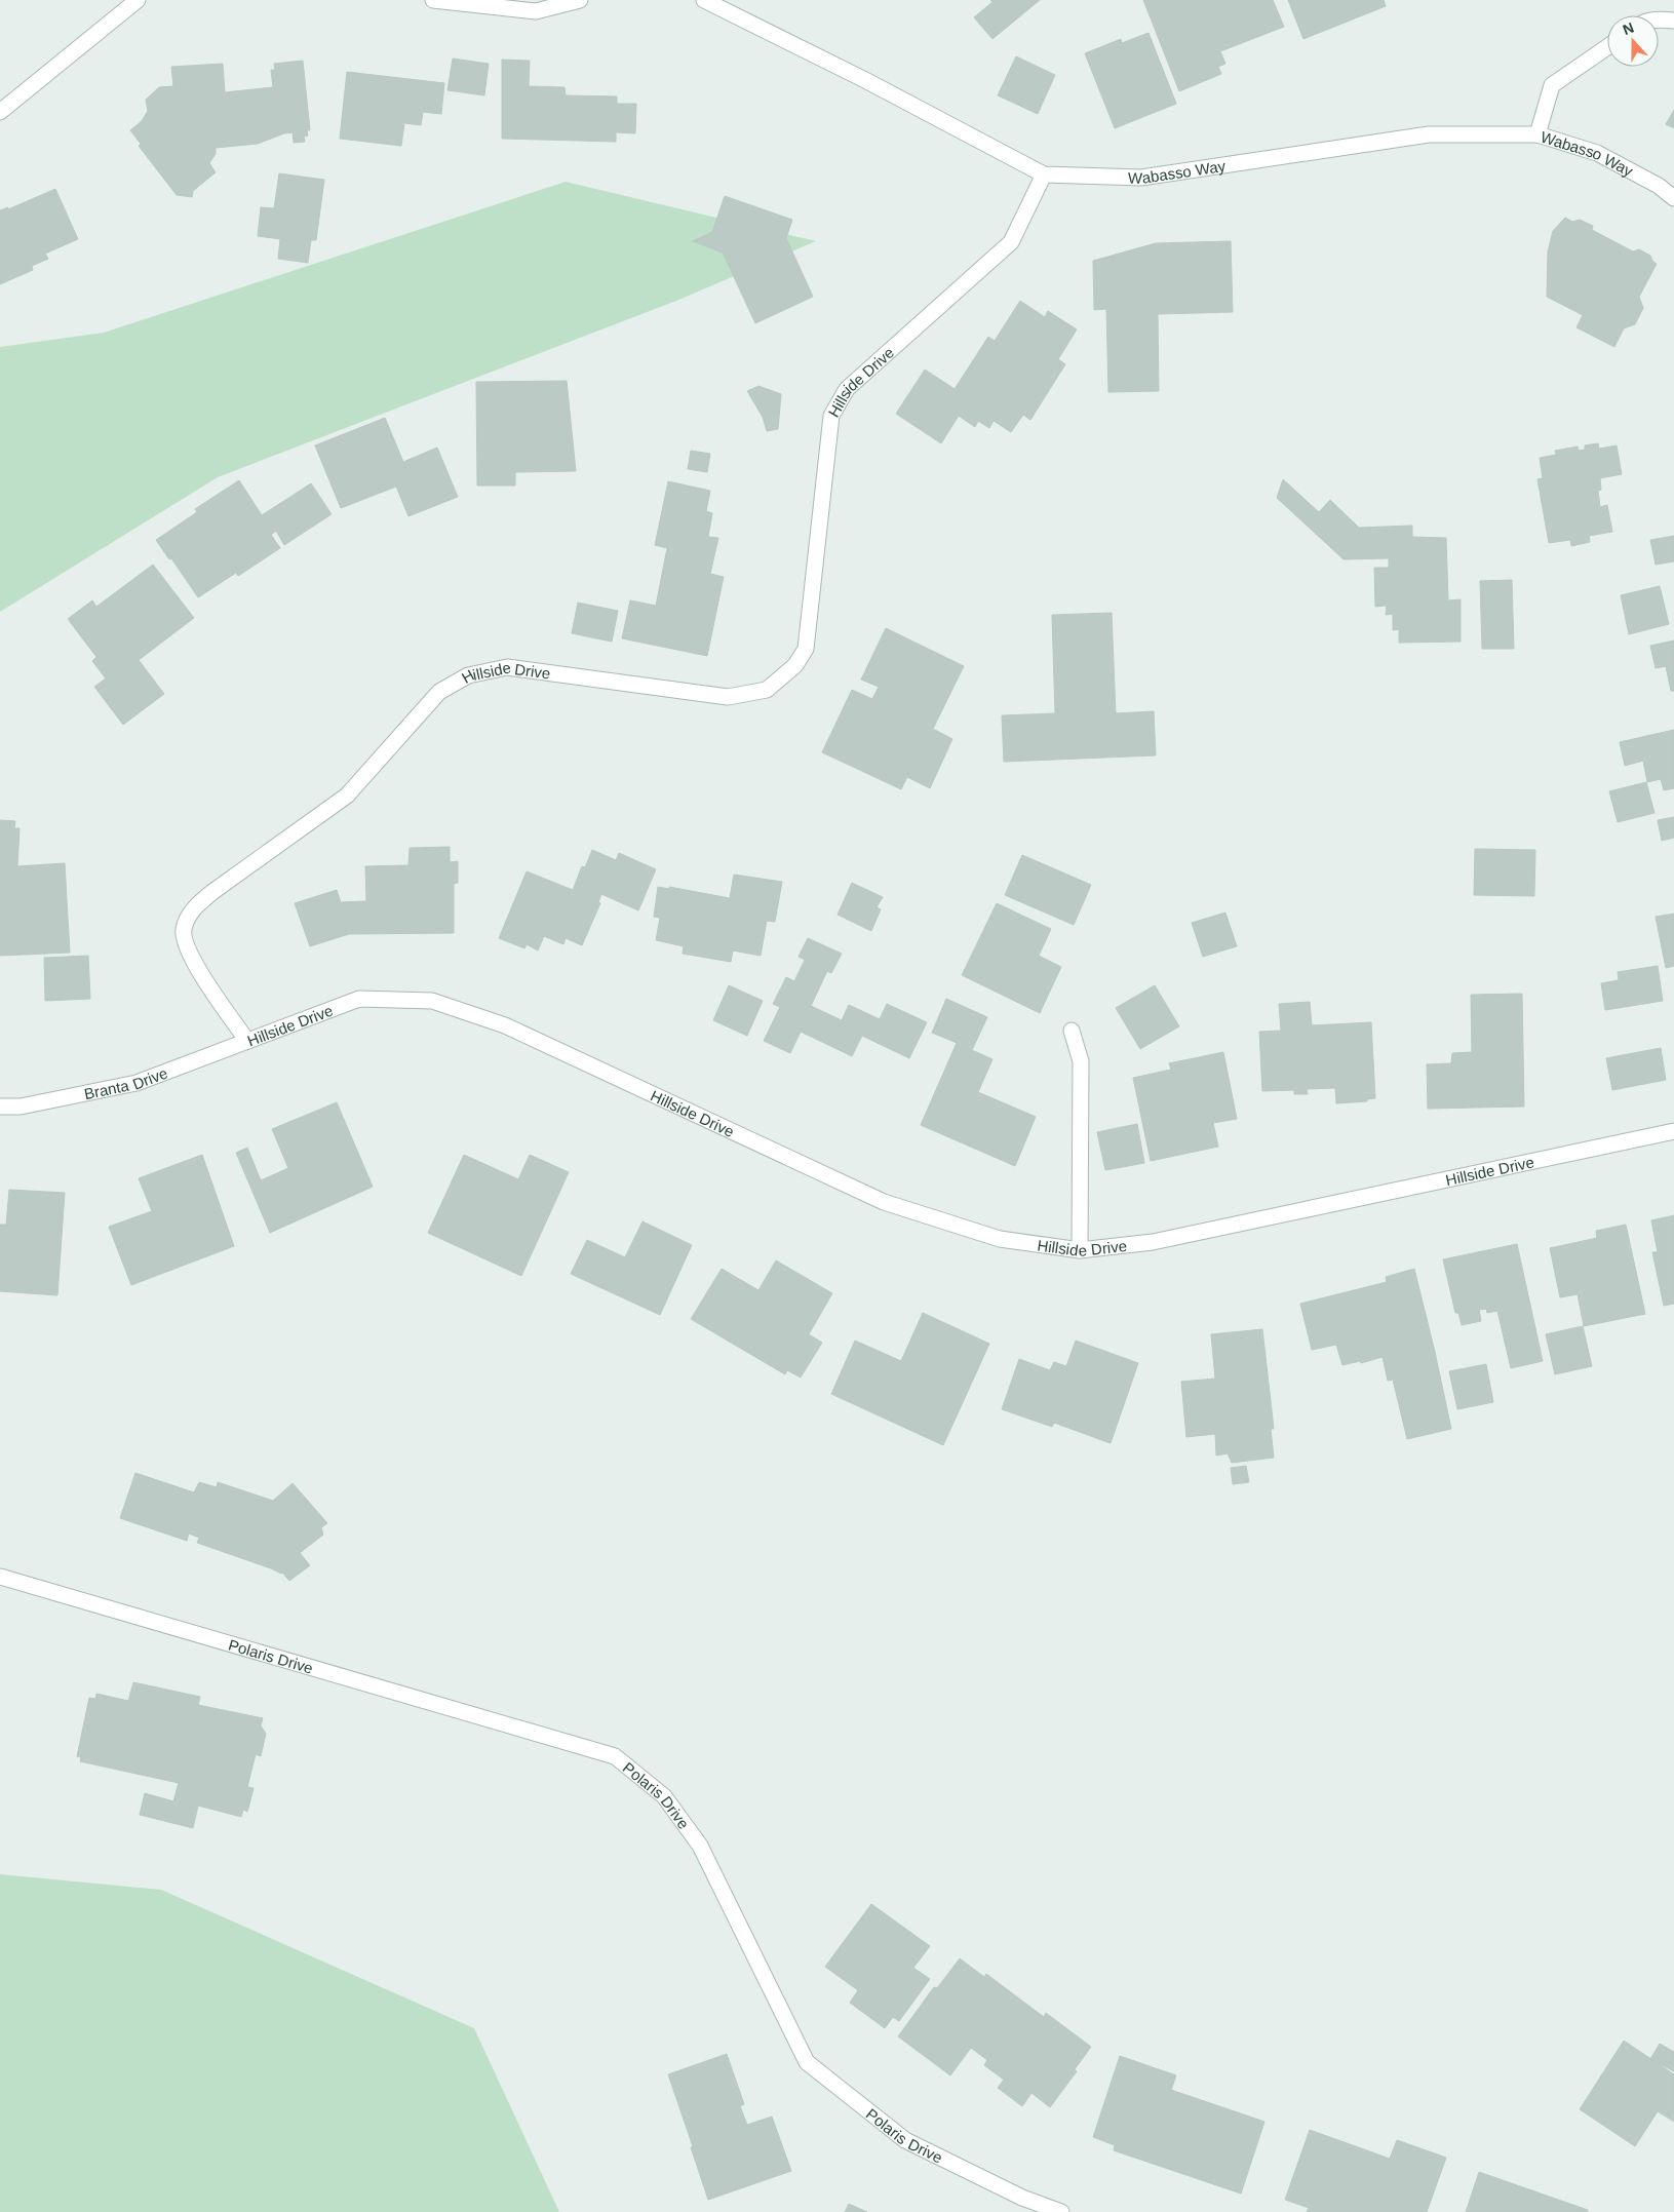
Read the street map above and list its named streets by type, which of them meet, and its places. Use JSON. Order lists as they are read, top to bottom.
{
  "streets": {
    "street": [
      "Wabasso Way",
      "Hillside Drive",
      "Branta Drive",
      "Polaris Drive"
    ]
  },
  "crossings": [
    ["Wabasso Way", "Hillside Drive"],
    ["Hillside Drive", "Branta Drive"]
  ],
  "north": "top"
}
